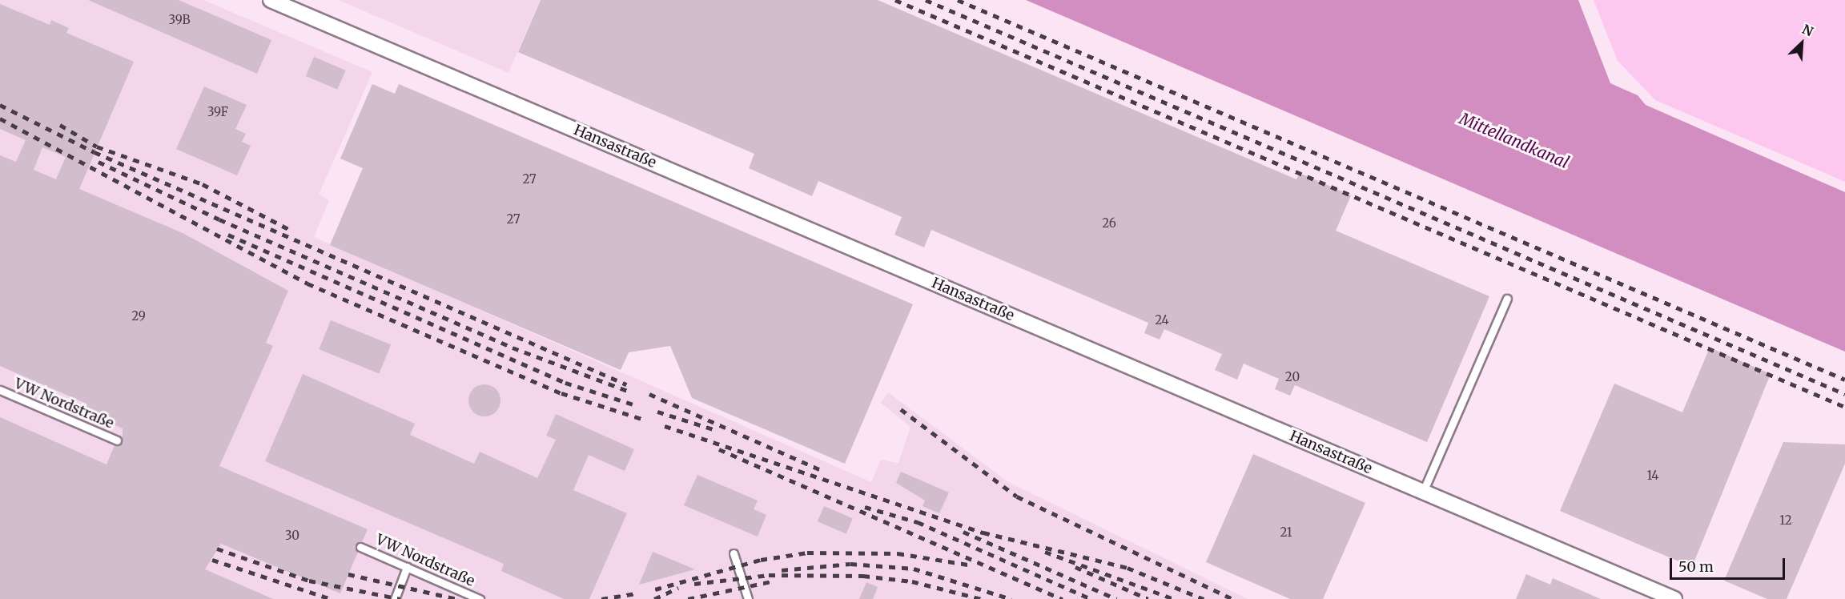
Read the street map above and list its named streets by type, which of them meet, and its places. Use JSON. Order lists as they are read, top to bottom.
{
  "streets": {
    "street": ["Hansastraße"],
    "lane": ["VW Nordstraße"]
  },
  "water": ["Mittellandkanal"],
  "house_numbers": [
    "39B",
    "39F",
    "27",
    "27",
    "26",
    "29",
    "24",
    "20",
    "14",
    "12",
    "21",
    "30"
  ],
  "scale_bar": "50 m",
  "north": "top right"
}
